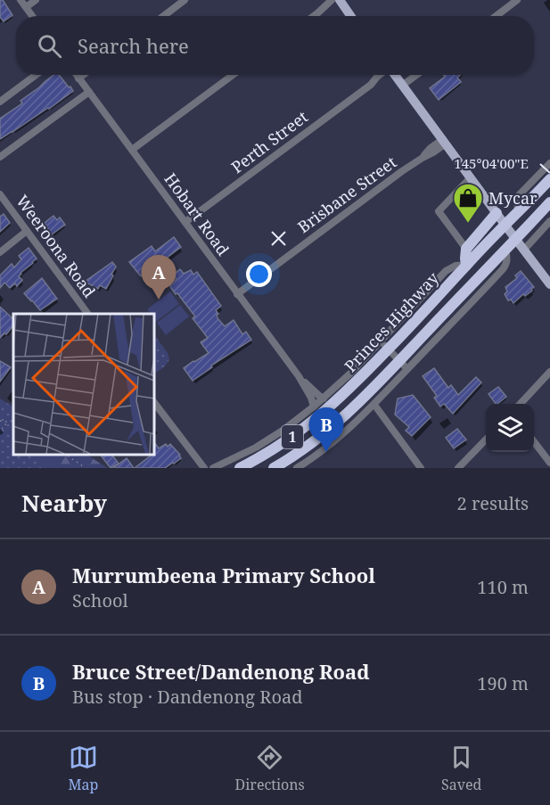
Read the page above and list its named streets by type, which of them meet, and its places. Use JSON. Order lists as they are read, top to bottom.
{
  "streets": {
    "highway": ["Princes Highway", "1"],
    "street": [
      "Perth Street",
      "Brisbane Street",
      "Hobart Road",
      "Weeroona Road"
    ]
  },
  "crossings": [
    ["Perth Street", "Hobart Road"],
    ["Brisbane Street", "Hobart Road"]
  ],
  "places": {
    "shop": ["Mycar"]
  },
  "page": {
    "search": "Search here",
    "pins": ["A", "B"],
    "heading": ["Nearby", "2 results"],
    "list": [
      {
        "mark": "A",
        "name": "Murrumbeena Primary School",
        "note": "School",
        "value": "110 m"
      },
      {
        "mark": "B",
        "name": "Bruce Street/Dandenong Road",
        "note": "Bus stop · Dandenong Road",
        "value": "190 m"
      }
    ],
    "nav": ["Map", "Directions", "Saved"]
  },
  "coordinates": ["145°04'00\"E"]
}
